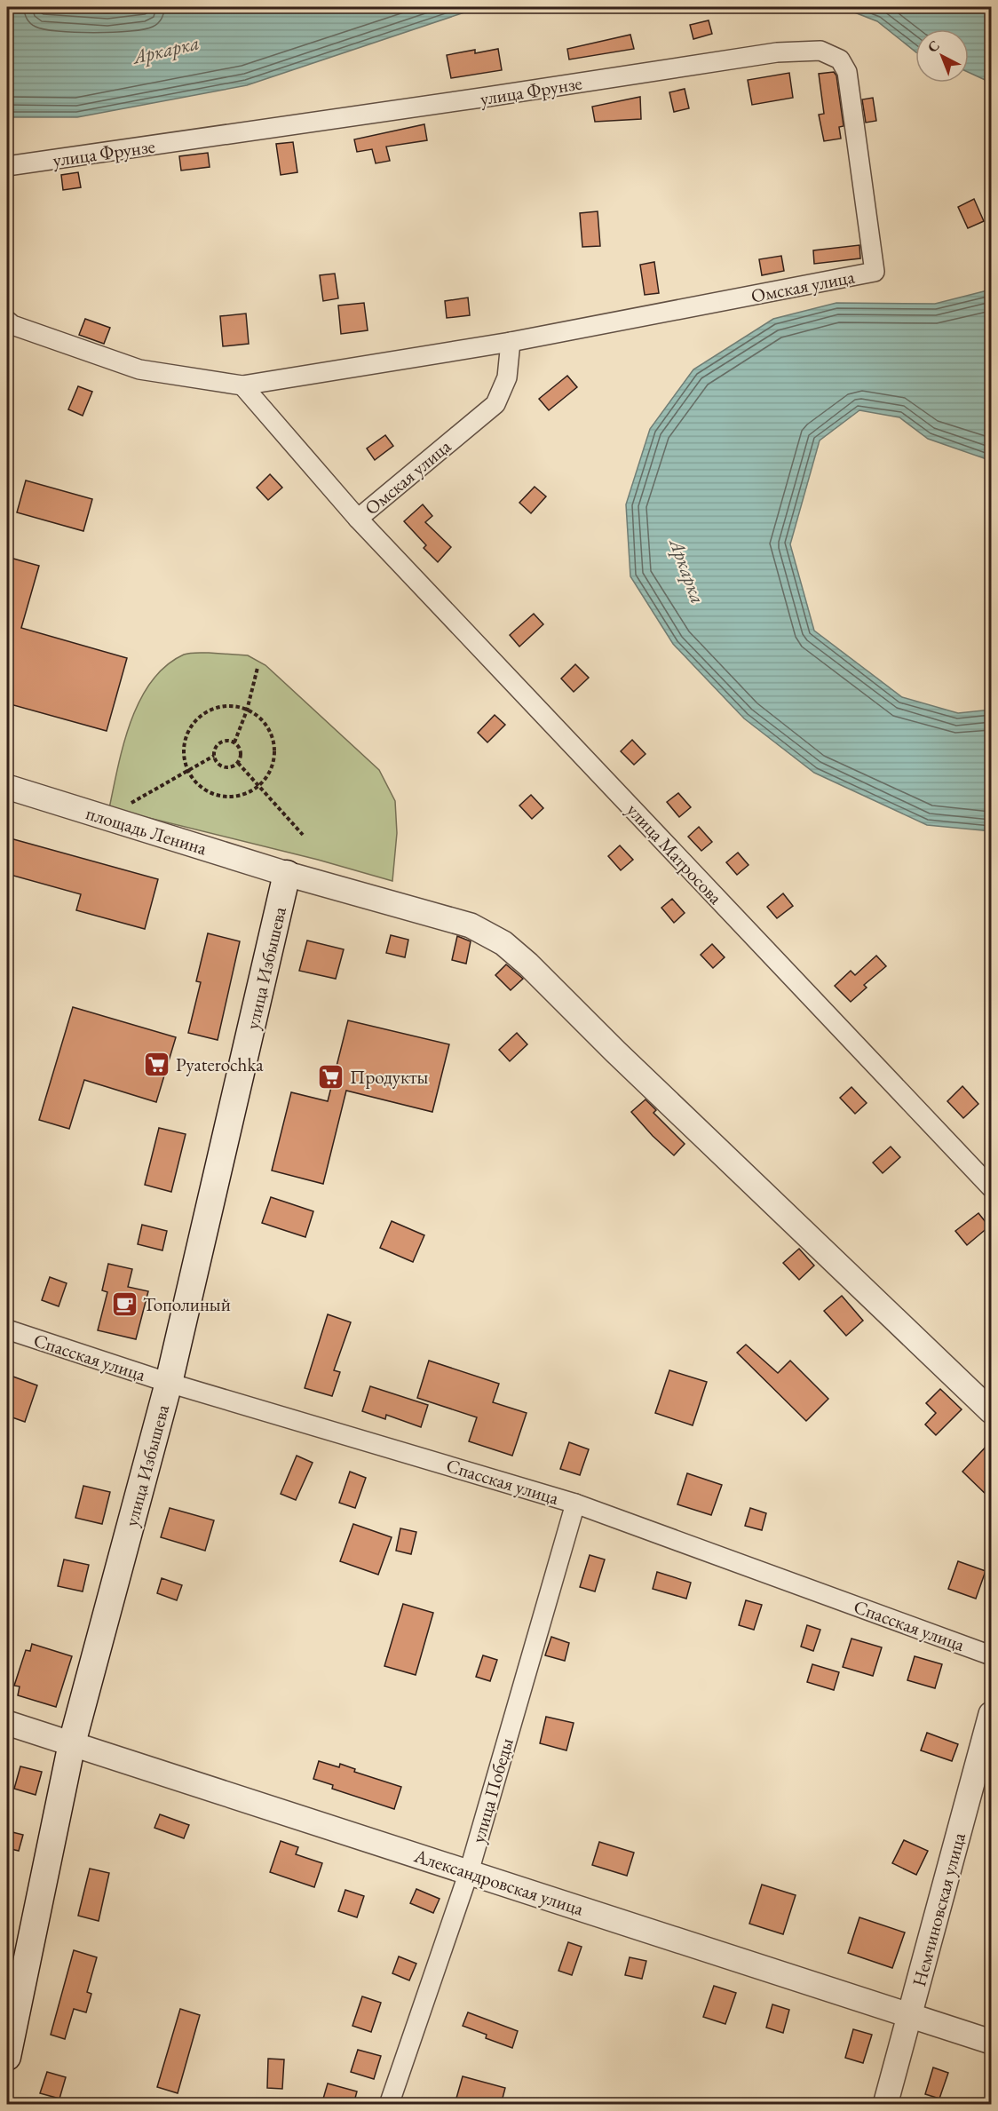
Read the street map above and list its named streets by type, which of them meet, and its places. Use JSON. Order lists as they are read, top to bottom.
{
  "streets": {
    "main road": ["улица Избышева"],
    "street": [
      "улица Фрунзе",
      "Омская улица",
      "площадь Ленина",
      "улица Матросова",
      "Спасская улица",
      "улица Победы",
      "Александровская улица",
      "Немчиновская улица"
    ]
  },
  "crossings": [
    ["улица Фрунзе", "Омская улица"],
    ["Омская улица", "улица Матросова"],
    ["площадь Ленина", "улица Избышева"],
    ["улица Избышева", "Спасская улица"],
    ["улица Избышева", "Александровская улица"],
    ["Спасская улица", "улица Победы"],
    ["улица Победы", "Александровская улица"],
    ["Александровская улица", "Немчиновская улица"]
  ],
  "water": ["Аркарка"],
  "places": {
    "supermarket": ["Pyaterochka", "Продукты"],
    "cafe": ["Тополиный"]
  },
  "north": "top left"
}
